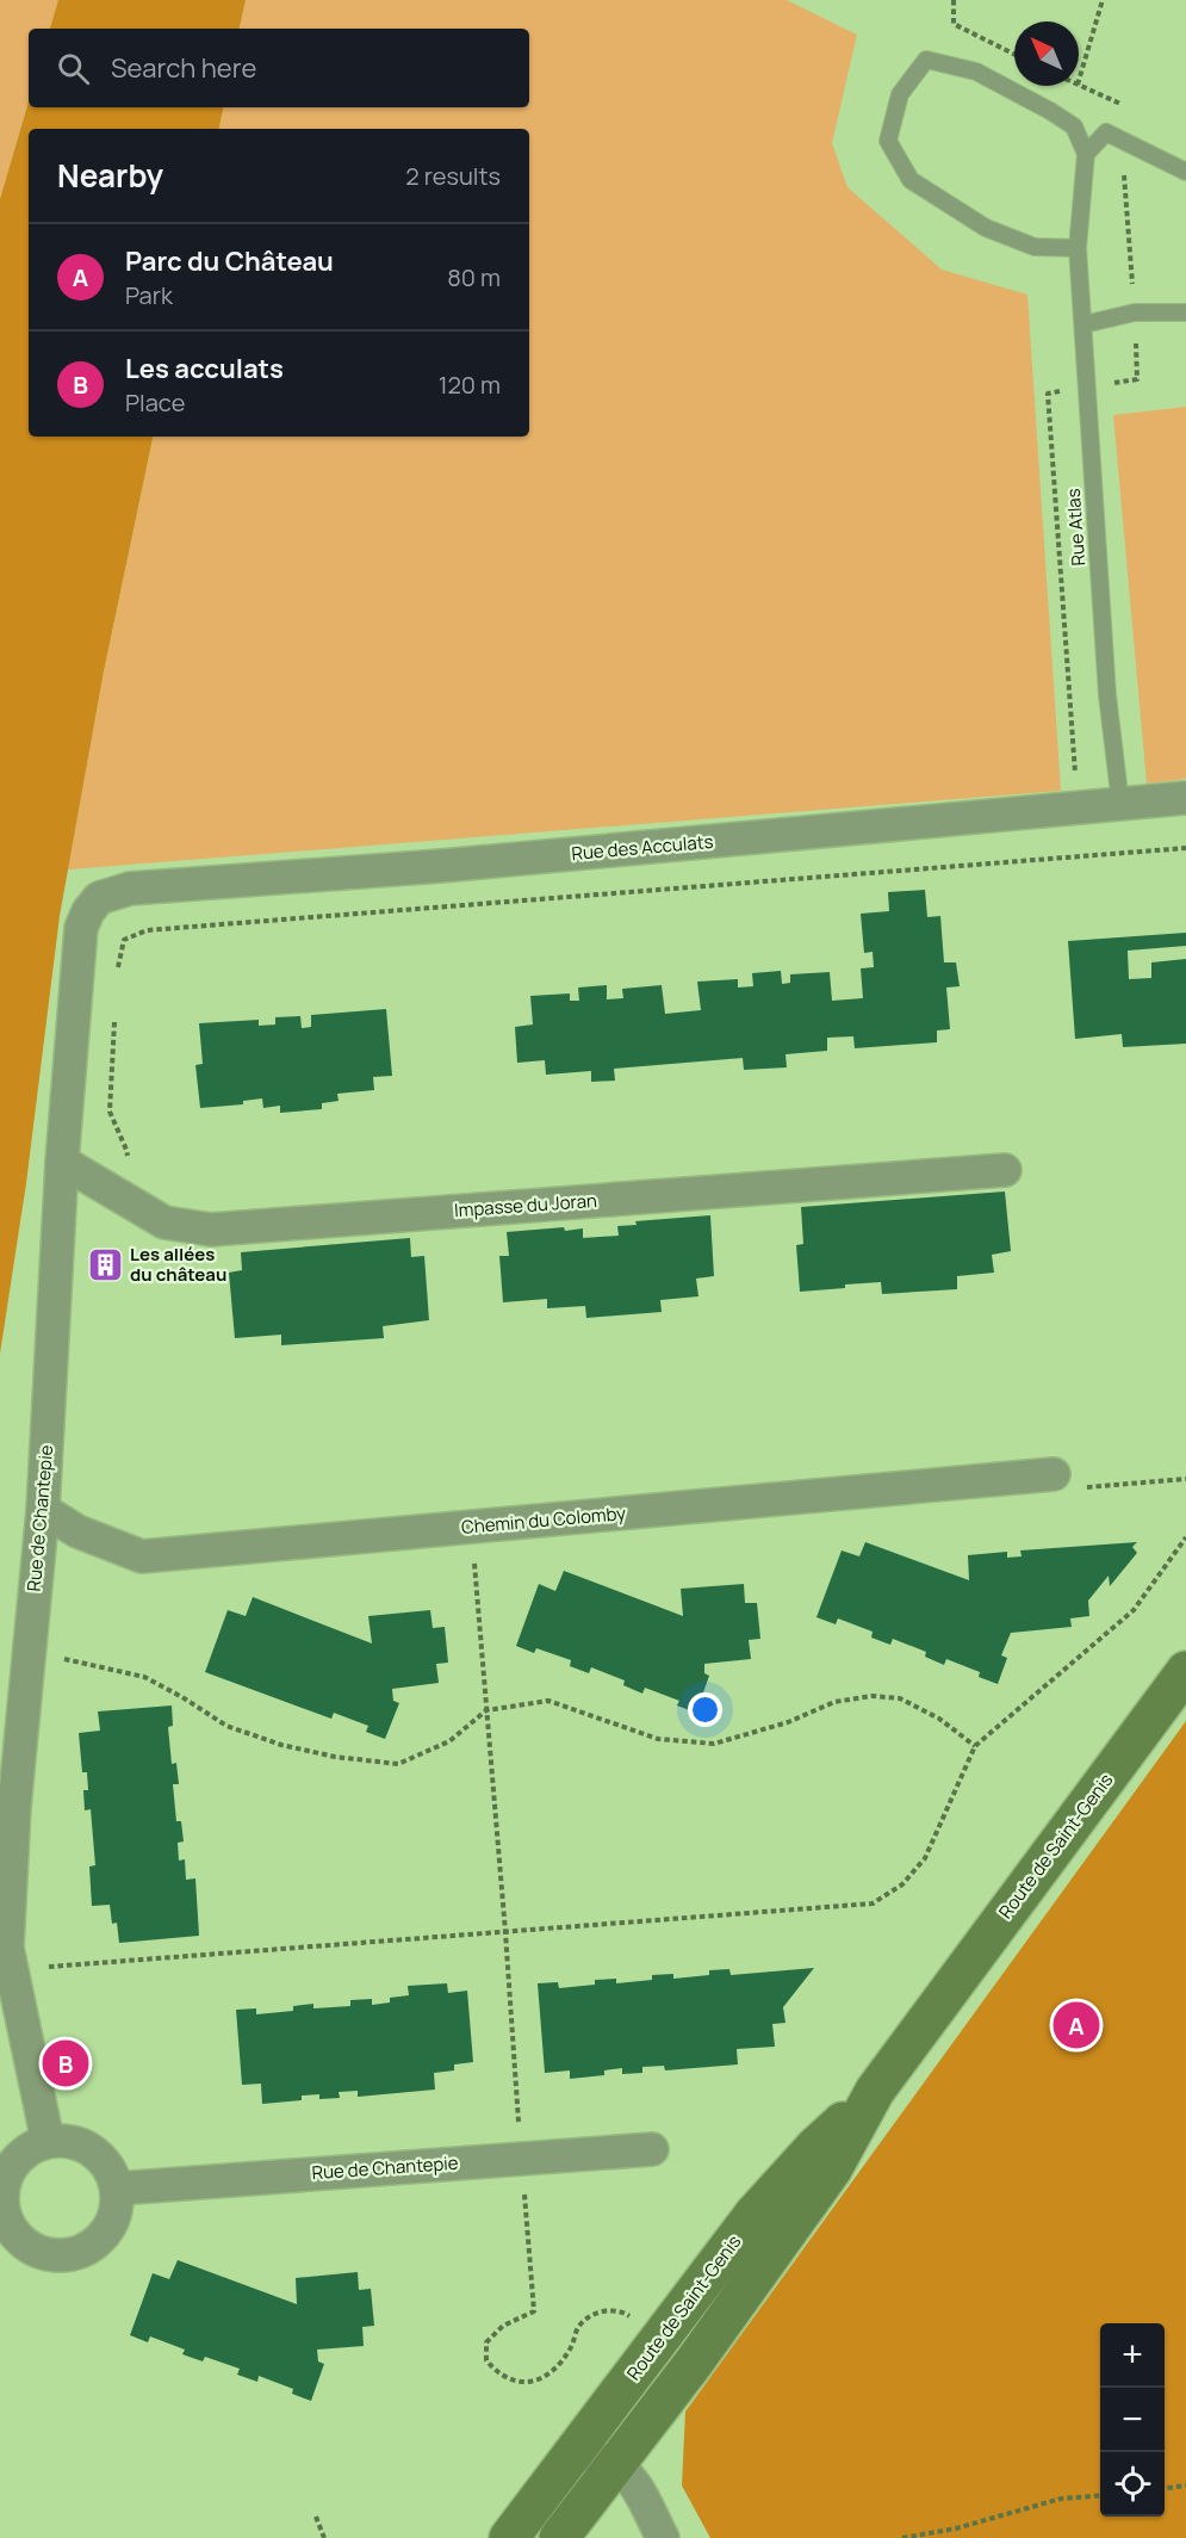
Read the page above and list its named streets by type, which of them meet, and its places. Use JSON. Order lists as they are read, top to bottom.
{
  "streets": {
    "main road": ["Route de Saint-Genis"],
    "street": [
      "Rue des Acculats",
      "Impasse du Joran",
      "Rue de Chantepie",
      "Chemin du Colomby"
    ],
    "lane": ["Rue Atlas"]
  },
  "crossings": [
    ["Rue Atlas", "Rue des Acculats"],
    ["Rue des Acculats", "Rue de Chantepie"],
    ["Impasse du Joran", "Rue de Chantepie"],
    ["Rue de Chantepie", "Chemin du Colomby"]
  ],
  "places": {
    "building": ["Les allées du château"]
  },
  "north": "top left",
  "page": {
    "search": "Search here",
    "heading": ["Nearby", "2 results"],
    "list": [
      {
        "mark": "A",
        "name": "Parc du Château",
        "note": "Park",
        "value": "80 m"
      },
      {
        "mark": "B",
        "name": "Les acculats",
        "note": "Place",
        "value": "120 m"
      }
    ],
    "pins": ["A", "B"],
    "map_buttons": ["+", "−"]
  }
}
